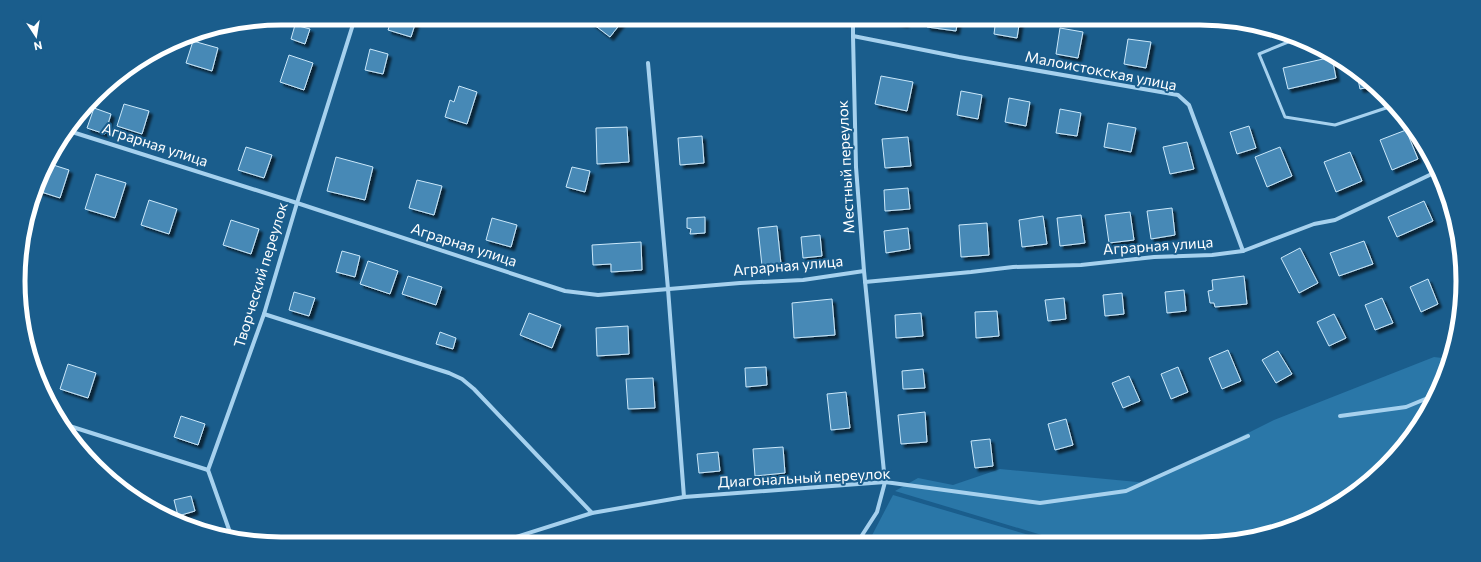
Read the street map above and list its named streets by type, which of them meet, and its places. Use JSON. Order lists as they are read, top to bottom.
{
  "streets": {
    "street": [
      "Малоистокская улица",
      "Аграрная улица",
      "Местный переулок",
      "Творческий переулок",
      "Диагональный переулок"
    ]
  },
  "crossings": [
    ["Малоистокская улица", "Аграрная улица"],
    ["Малоистокская улица", "Местный переулок"],
    ["Аграрная улица", "Местный переулок"],
    ["Аграрная улица", "Творческий переулок"],
    ["Местный переулок", "Диагональный переулок"]
  ],
  "north": "bottom"
}
